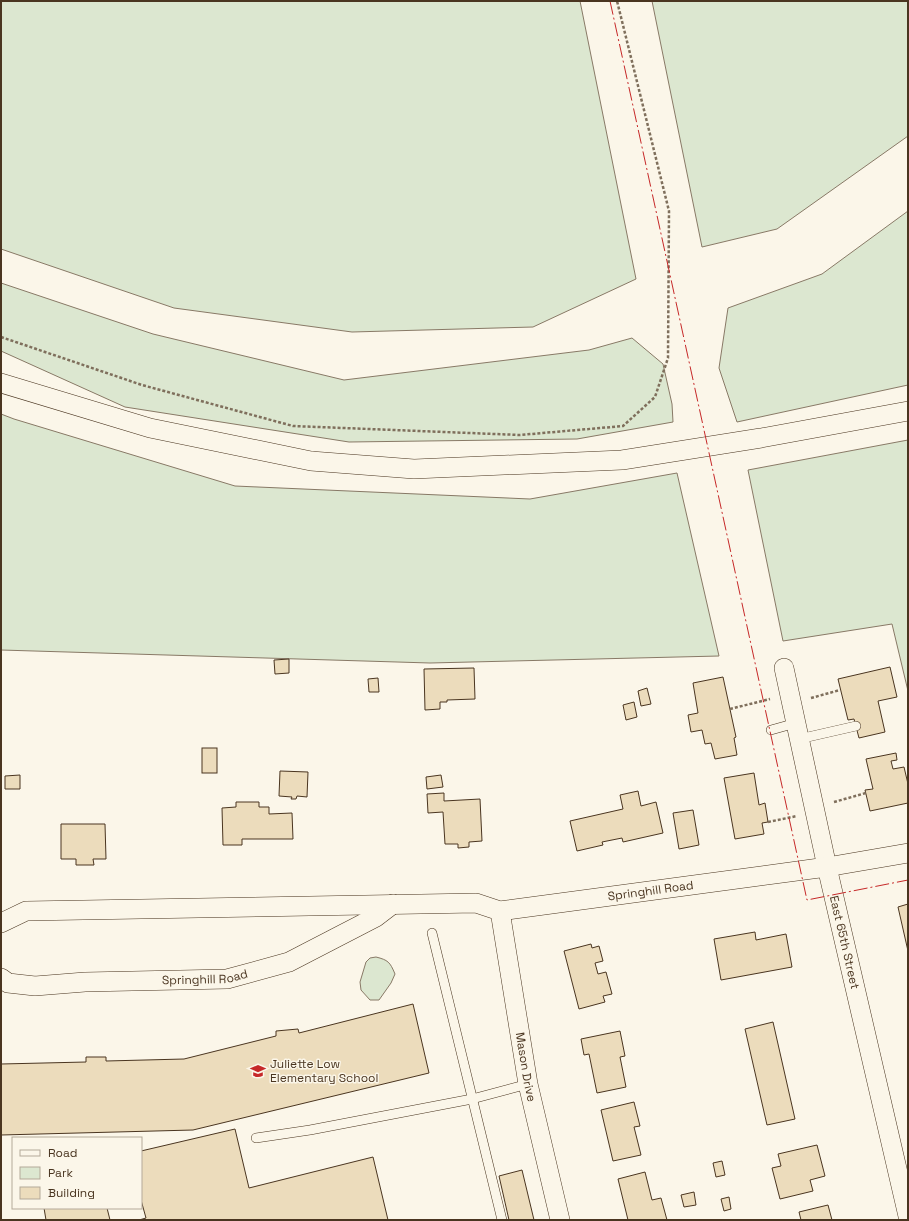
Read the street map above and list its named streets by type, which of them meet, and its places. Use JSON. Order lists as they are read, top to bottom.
{
  "streets": {
    "street": ["Springhill Road", "East 65th Street", "Mason Drive"]
  },
  "crossings": [
    ["Springhill Road", "East 65th Street"],
    ["Springhill Road", "Mason Drive"]
  ],
  "places": {
    "school or university": ["Juliette Low Elementary School"]
  },
  "legend": ["Road", "Park", "Building"]
}
